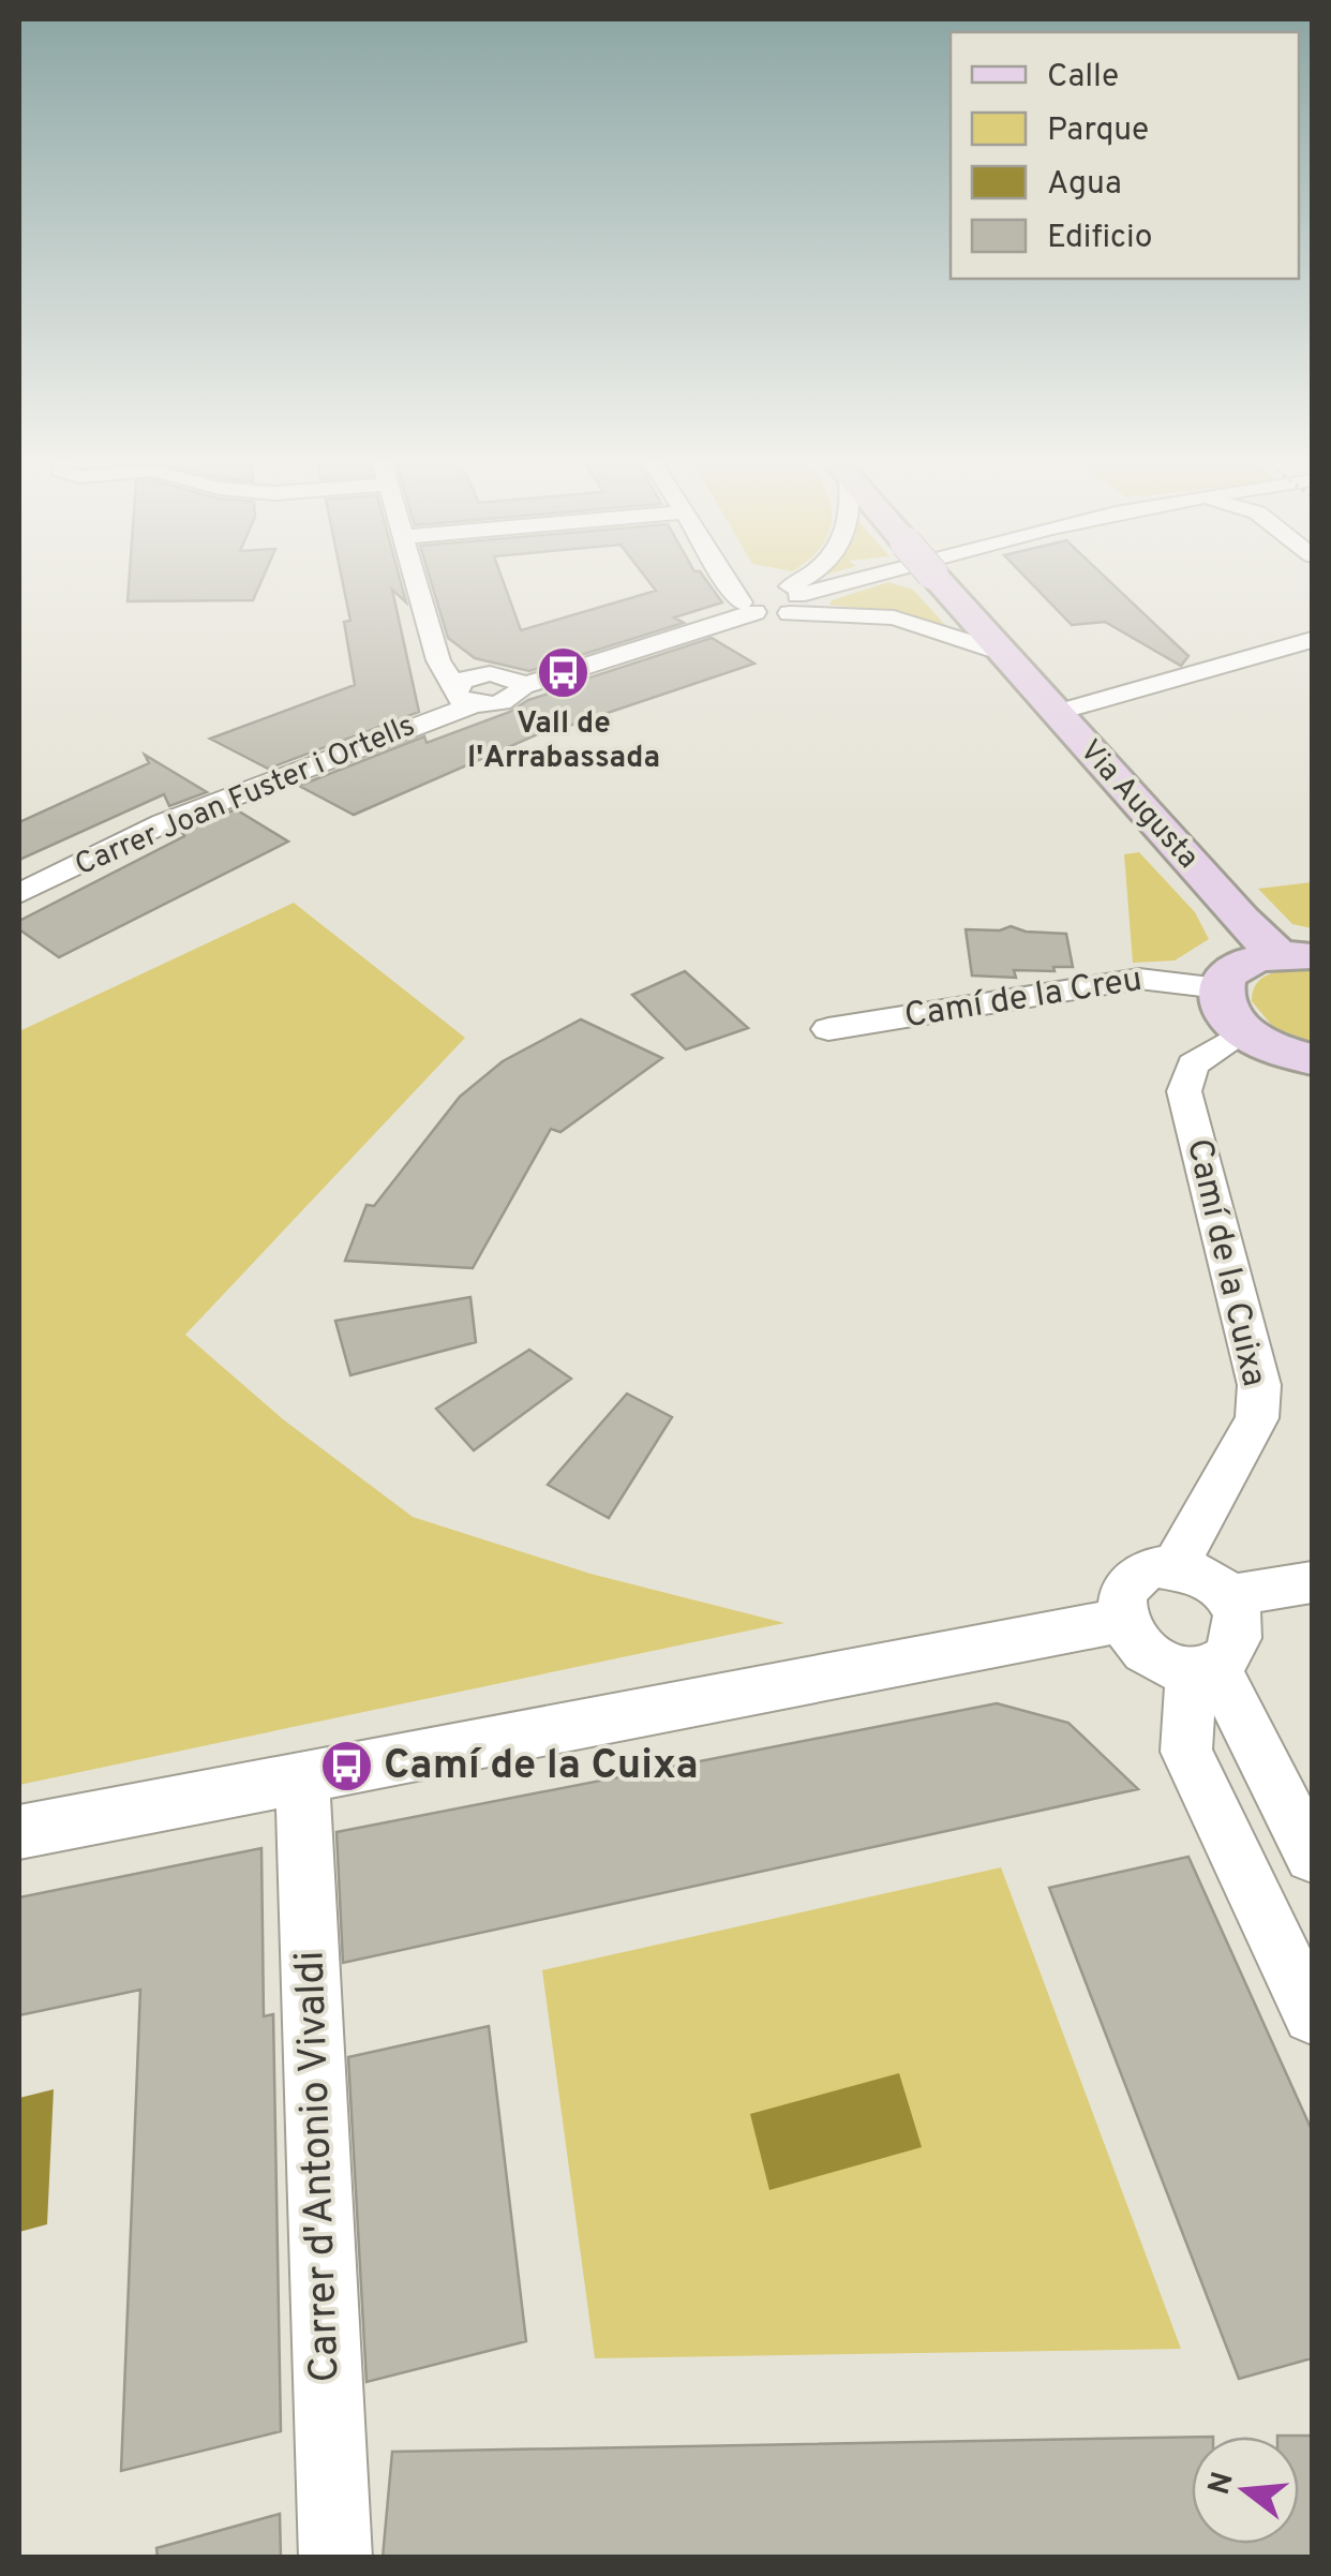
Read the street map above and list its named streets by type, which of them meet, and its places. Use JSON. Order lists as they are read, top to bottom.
{
  "streets": {
    "main road": ["Via Augusta"],
    "street": [
      "Carrer Joan Fuster i Ortells",
      "Camí de la Creu",
      "Camí de la Cuixa",
      "Carrer d'Antonio Vivaldi"
    ]
  },
  "places": {
    "bus stop": ["Vall de l'Arrabassada", "Camí de la Cuixa"]
  },
  "legend": [
    "Calle",
    "Parque",
    "Agua",
    "Edificio"
  ],
  "north": "left"
}
